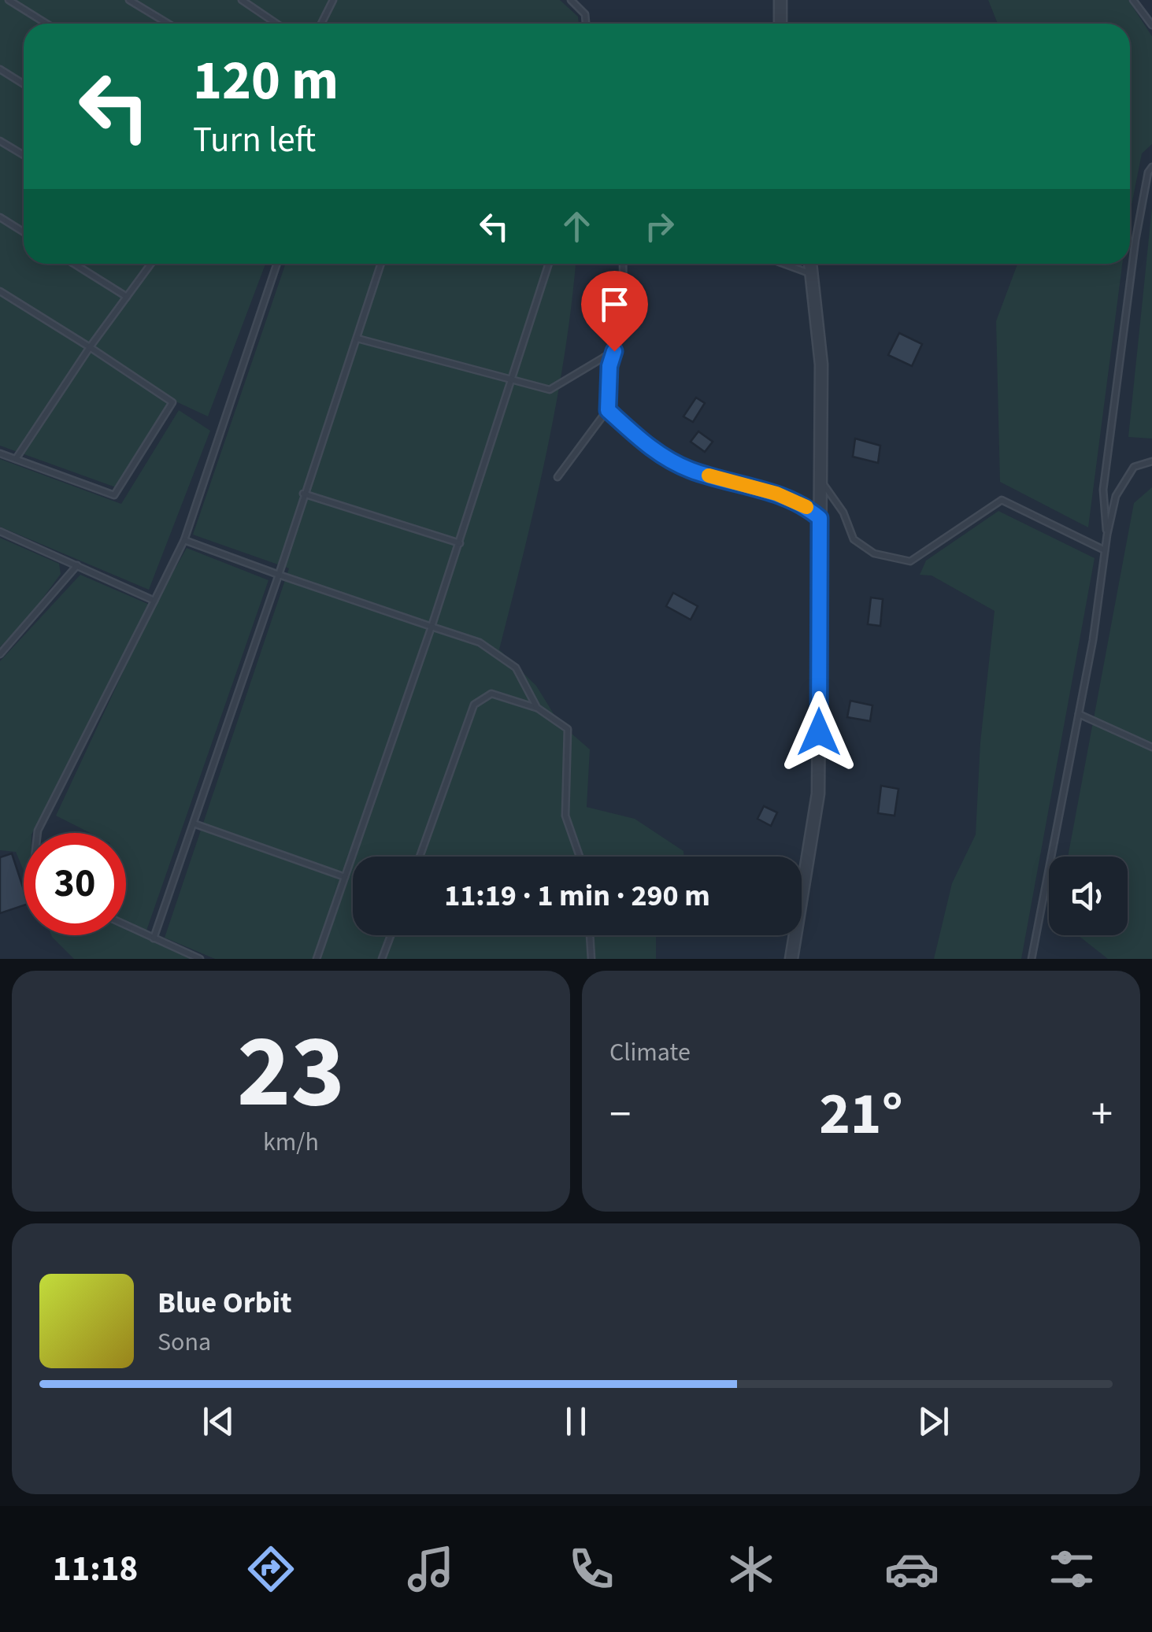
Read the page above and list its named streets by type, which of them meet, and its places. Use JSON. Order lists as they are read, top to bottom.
{
  "page": {
    "turn": ["120 m", "Turn left"],
    "limit": "30",
    "trip": "11:19 · 1 min · 290 m",
    "tile": [
      ["23", "km/h"],
      "Climate"
    ],
    "heat": ["−", "21°", "+"],
    "song": ["Blue Orbit", "Sona"],
    "tabs": "11:18"
  }
}
